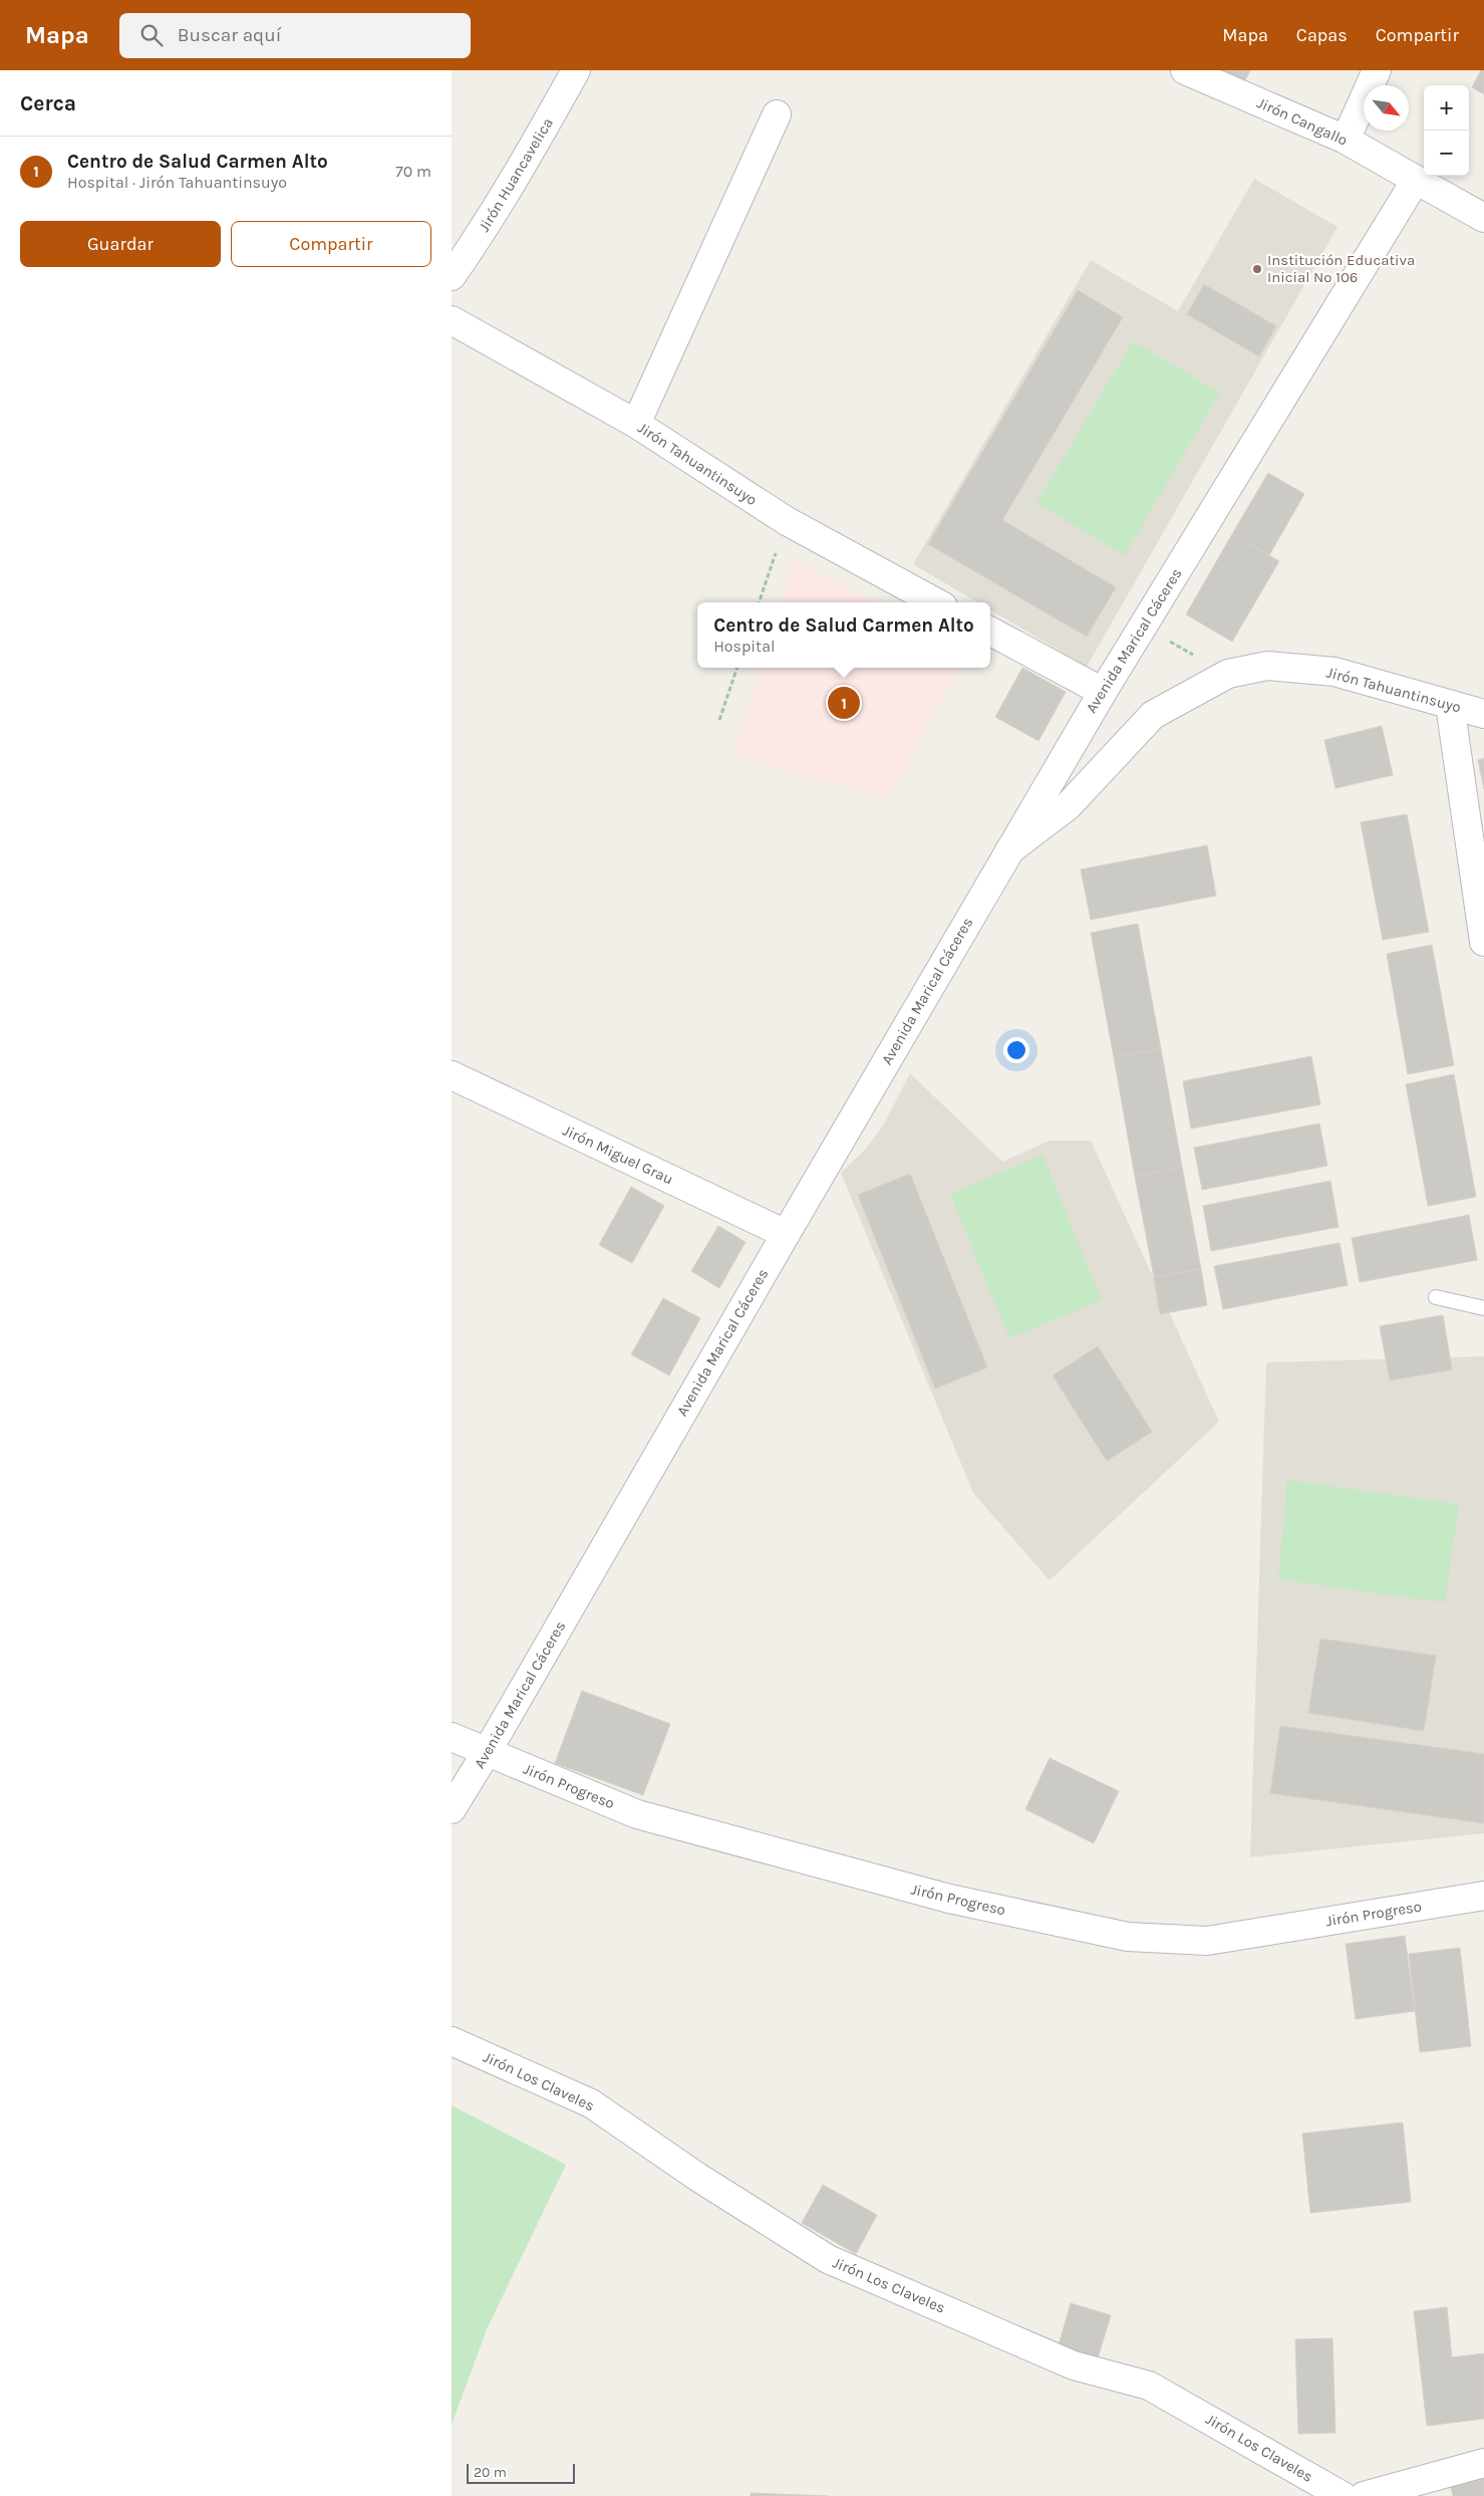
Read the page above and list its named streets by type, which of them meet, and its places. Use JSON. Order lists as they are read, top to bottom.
{
  "streets": {
    "street": [
      "Jirón Cangallo",
      "Jirón Huancavelica",
      "Jirón Tahuantinsuyo",
      "Avenida Marical Cáceres",
      "Jirón Miguel Grau",
      "Jirón Progreso",
      "Jirón Los Claveles"
    ]
  },
  "crossings": [
    ["Jirón Cangallo", "Avenida Marical Cáceres"],
    ["Jirón Tahuantinsuyo", "Avenida Marical Cáceres"],
    ["Avenida Marical Cáceres", "Jirón Miguel Grau"],
    ["Avenida Marical Cáceres", "Jirón Progreso"]
  ],
  "places": ["Institución Educativa Inicial Nº 106"],
  "scale_bar": "20 m",
  "north": "bottom right",
  "page": {
    "header": "Mapa",
    "search": "Buscar aquí",
    "nav": ["Mapa", "Capas", "Compartir"],
    "heading": "Cerca",
    "map_buttons": ["+", "−"],
    "list": [
      {
        "mark": "1",
        "name": "Centro de Salud Carmen Alto",
        "note": "Hospital · Jirón Tahuantinsuyo",
        "value": "70 m"
      }
    ],
    "buttons": ["Guardar", "Compartir"],
    "popup": ["Centro de Salud Carmen Alto", "Hospital"],
    "pins": "1",
    "scale": "20 m"
  }
}
